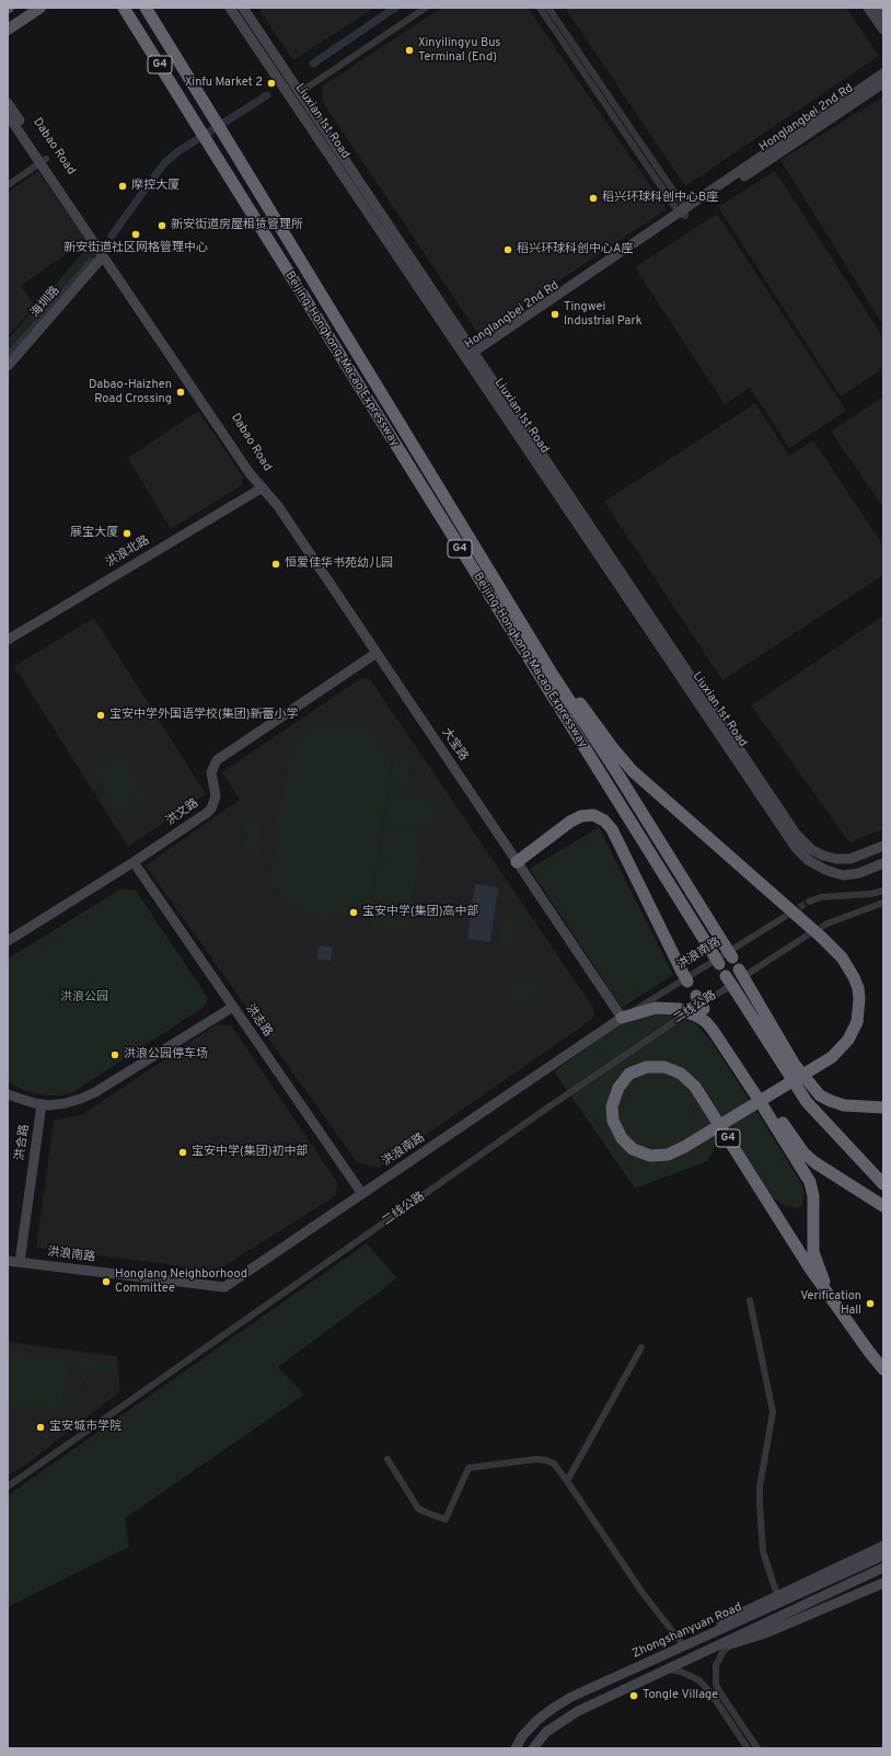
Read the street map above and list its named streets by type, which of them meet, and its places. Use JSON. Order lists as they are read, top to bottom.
{
  "streets": {
    "highway": ["G4", "Beijing-Hongkong-Macao Expressway"],
    "main road": [
      "Honglangbei 2nd Rd",
      "Liuxian 1st Road",
      "Dabao Road",
      "海圳路",
      "洪浪北路",
      "大宝路",
      "洪文路",
      "洪浪南路",
      "洪志路",
      "洪合路",
      "Zhongshanyuan Road"
    ],
    "street": ["二线公路"]
  },
  "crossings": [
    ["Honglangbei 2nd Rd", "Liuxian 1st Road"],
    ["Dabao Road", "海圳路"],
    ["Dabao Road", "洪浪北路"],
    ["Dabao Road", "大宝路"],
    ["洪浪北路", "大宝路"],
    ["大宝路", "洪文路"],
    ["大宝路", "洪浪南路"],
    ["洪文路", "洪志路"],
    ["洪浪南路", "洪志路"],
    ["洪浪南路", "洪合路"]
  ],
  "parks": ["洪浪公园"],
  "places": [
    "Xinyilingyu Bus Terminal (End)",
    "Xinfu Market 2",
    "摩控大厦",
    "稻兴环球科创中心B座",
    "新安街道房屋租赁管理所",
    "新安街道社区网格管理中心",
    "稻兴环球科创中心A座",
    "Tingwei Industrial Park",
    "Dabao-Haizhen Road Crossing",
    "展宝大厦",
    "恒爱佳华书苑幼儿园",
    "宝安中学外国语学校(集团)新蕾小学",
    "宝安中学(集团)高中部",
    "洪浪公园停车场",
    "宝安中学(集团)初中部",
    "Honglang Neighborhood Committee",
    "Verification Hall",
    "宝安城市学院",
    "Tongle Village"
  ]
}
